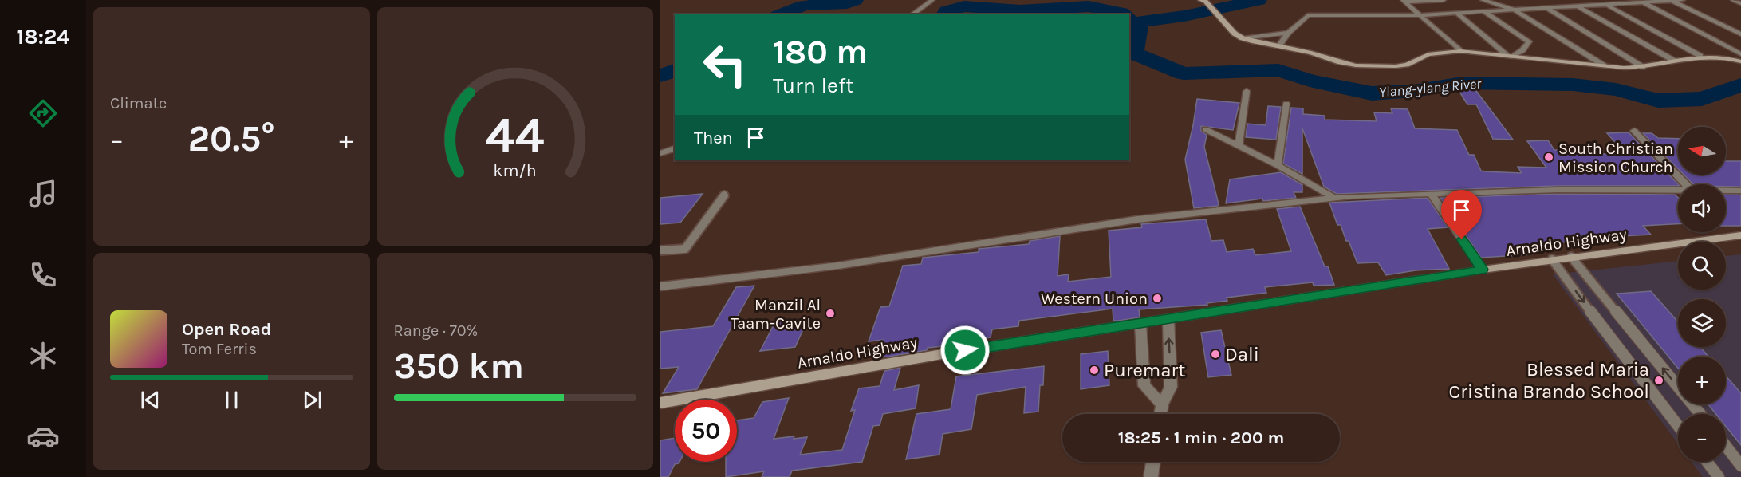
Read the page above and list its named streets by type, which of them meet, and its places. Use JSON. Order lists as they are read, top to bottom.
{
  "streets": {
    "street": ["Arnaldo Highway"]
  },
  "water": ["Ylang-ylang River"],
  "places": [
    "South Christian Mission Church",
    "Western Union",
    "Manzil Al Taam-Cavite",
    "Dali",
    "Puremart",
    "Blessed Maria Cristina Brando School"
  ],
  "north": "left",
  "page": {
    "tabs": "18:24",
    "tile": [
      "Climate",
      ["Range · 70%", "350 km"]
    ],
    "turn": ["180 m", "Turn left"],
    "then": "Then",
    "heat": ["−", "20.5°", "+"],
    "map_buttons": ["+", "−"],
    "song": ["Open Road", "Tom Ferris"],
    "limit": "50",
    "trip": "18:25 · 1 min · 200 m",
    "gauge": ["44", "km/h"]
  }
}
